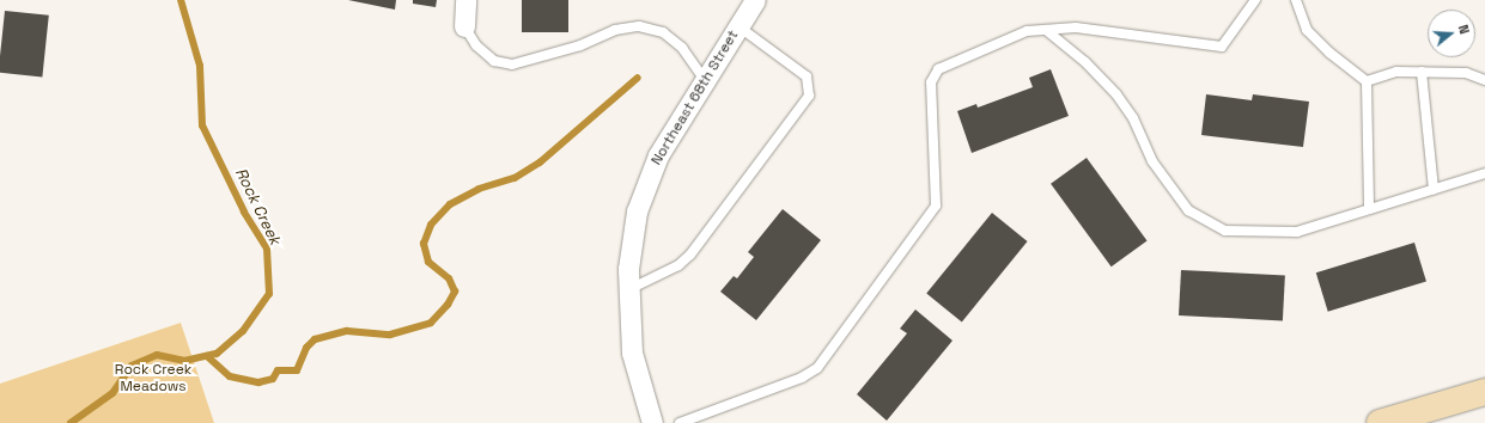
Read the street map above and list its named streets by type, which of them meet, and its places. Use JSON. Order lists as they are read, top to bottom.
{
  "streets": {
    "street": ["Northeast 68th Street"]
  },
  "water": ["Rock Creek"],
  "parks": ["Rock Creek Meadows"],
  "north": "right"
}
